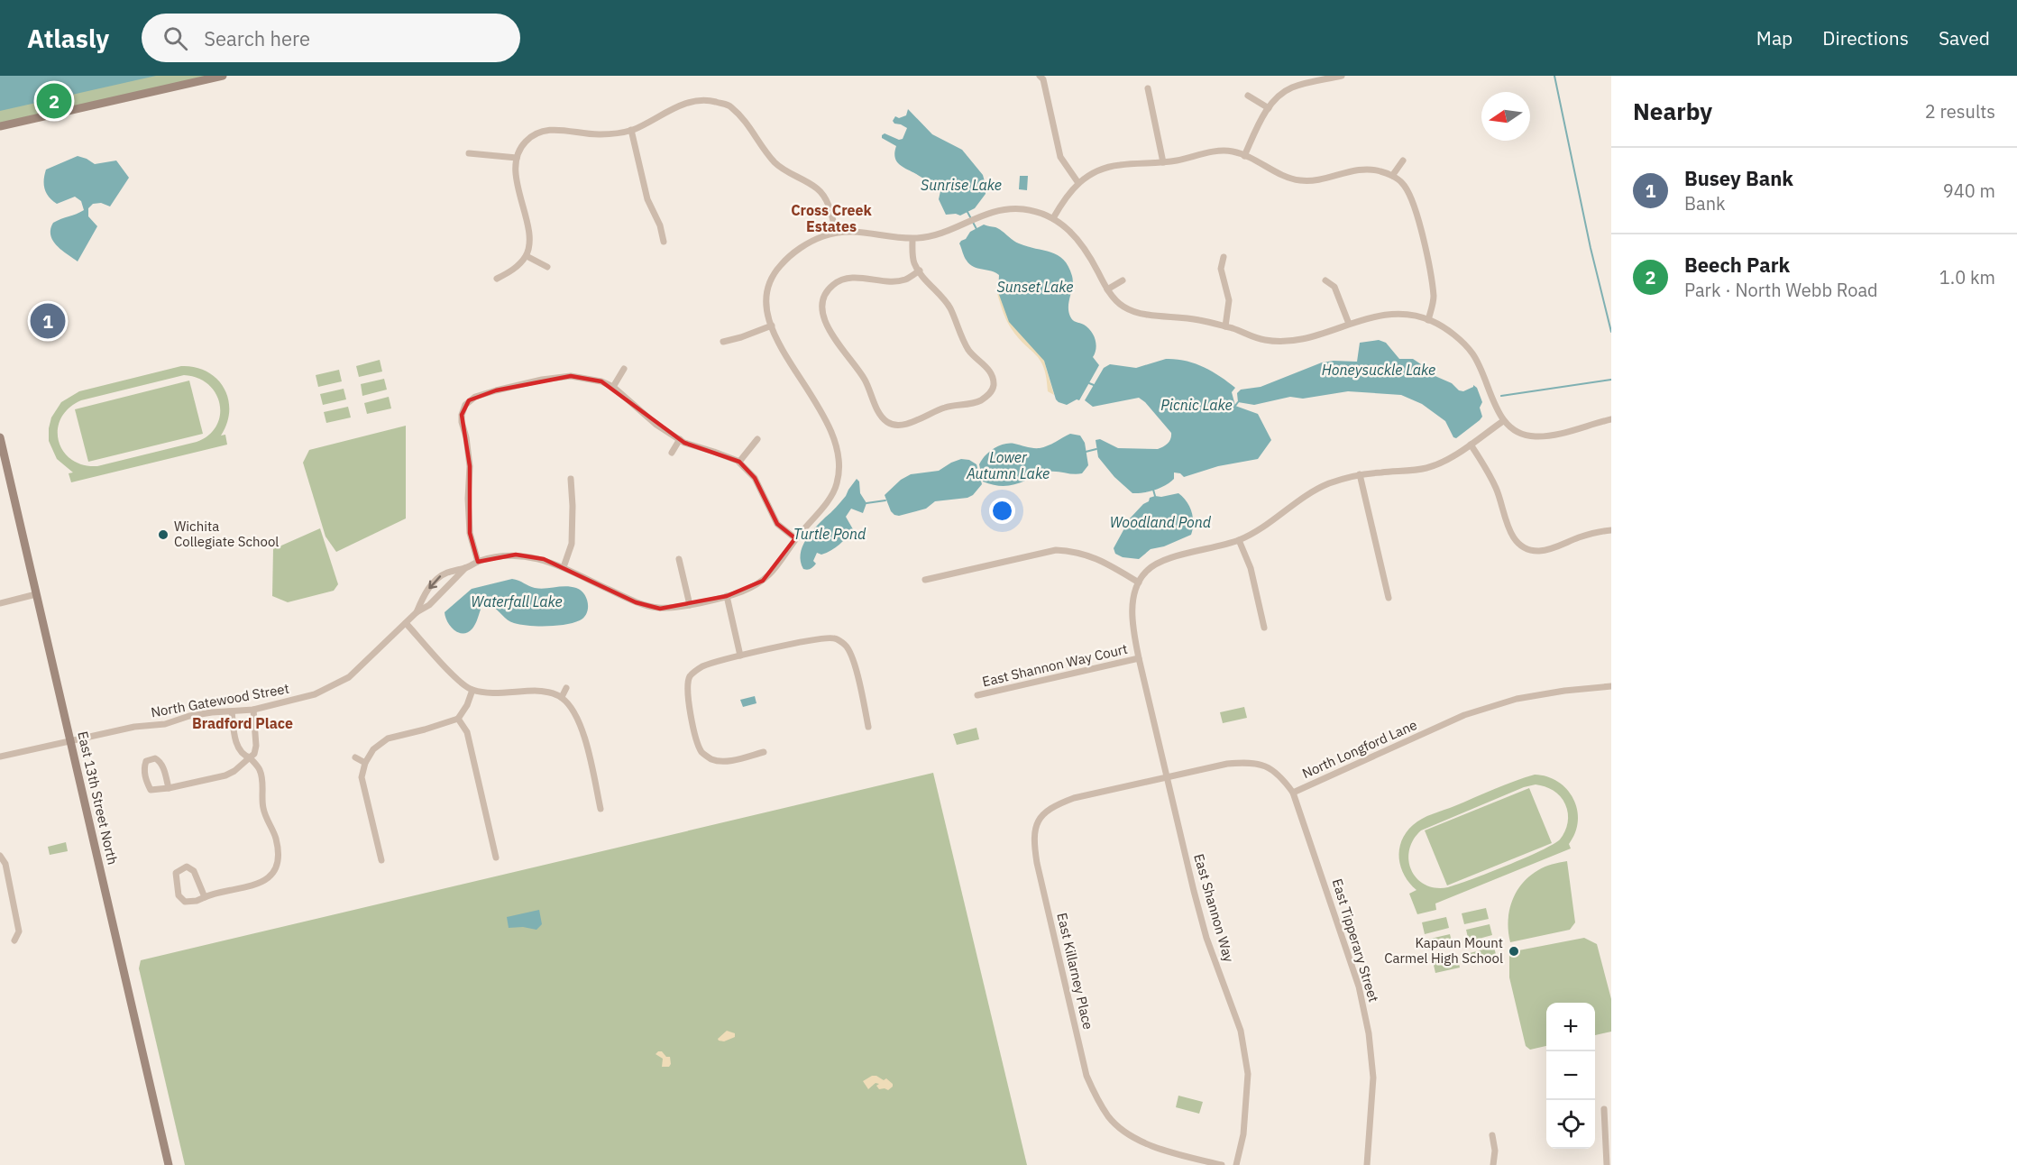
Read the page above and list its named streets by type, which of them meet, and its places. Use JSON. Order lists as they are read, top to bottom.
{
  "streets": {
    "main road": ["East 13th Street North"],
    "street": [
      "East Shannon Way Court",
      "North Gatewood Street",
      "North Longford Lane",
      "East Shannon Way",
      "East Tipperary Street",
      "East Killarney Place"
    ]
  },
  "crossings": [
    ["East Shannon Way Court", "East Shannon Way"],
    ["North Gatewood Street", "East 13th Street North"],
    ["North Longford Lane", "East Shannon Way"],
    ["North Longford Lane", "East Tipperary Street"],
    ["North Longford Lane", "East Killarney Place"]
  ],
  "districts": ["Cross Creek Estates", "Bradford Place"],
  "water": [
    "Sunrise Lake",
    "Sunset Lake",
    "Honeysuckle Lake",
    "Picnic Lake",
    "Lower Autumn Lake",
    "Woodland Pond",
    "Turtle Pond",
    "Waterfall Lake"
  ],
  "places": ["Wichita Collegiate School", "Kapaun Mount Carmel High School"],
  "north": "left",
  "page": {
    "header": "Atlasly",
    "search": "Search here",
    "nav": ["Map", "Directions", "Saved"],
    "heading": ["Nearby", "2 results"],
    "pins": ["2", "1"],
    "list": [
      {
        "mark": "1",
        "name": "Busey Bank",
        "note": "Bank",
        "value": "940 m"
      },
      {
        "mark": "2",
        "name": "Beech Park",
        "note": "Park · North Webb Road",
        "value": "1.0 km"
      }
    ],
    "map_buttons": ["+", "−"]
  }
}
